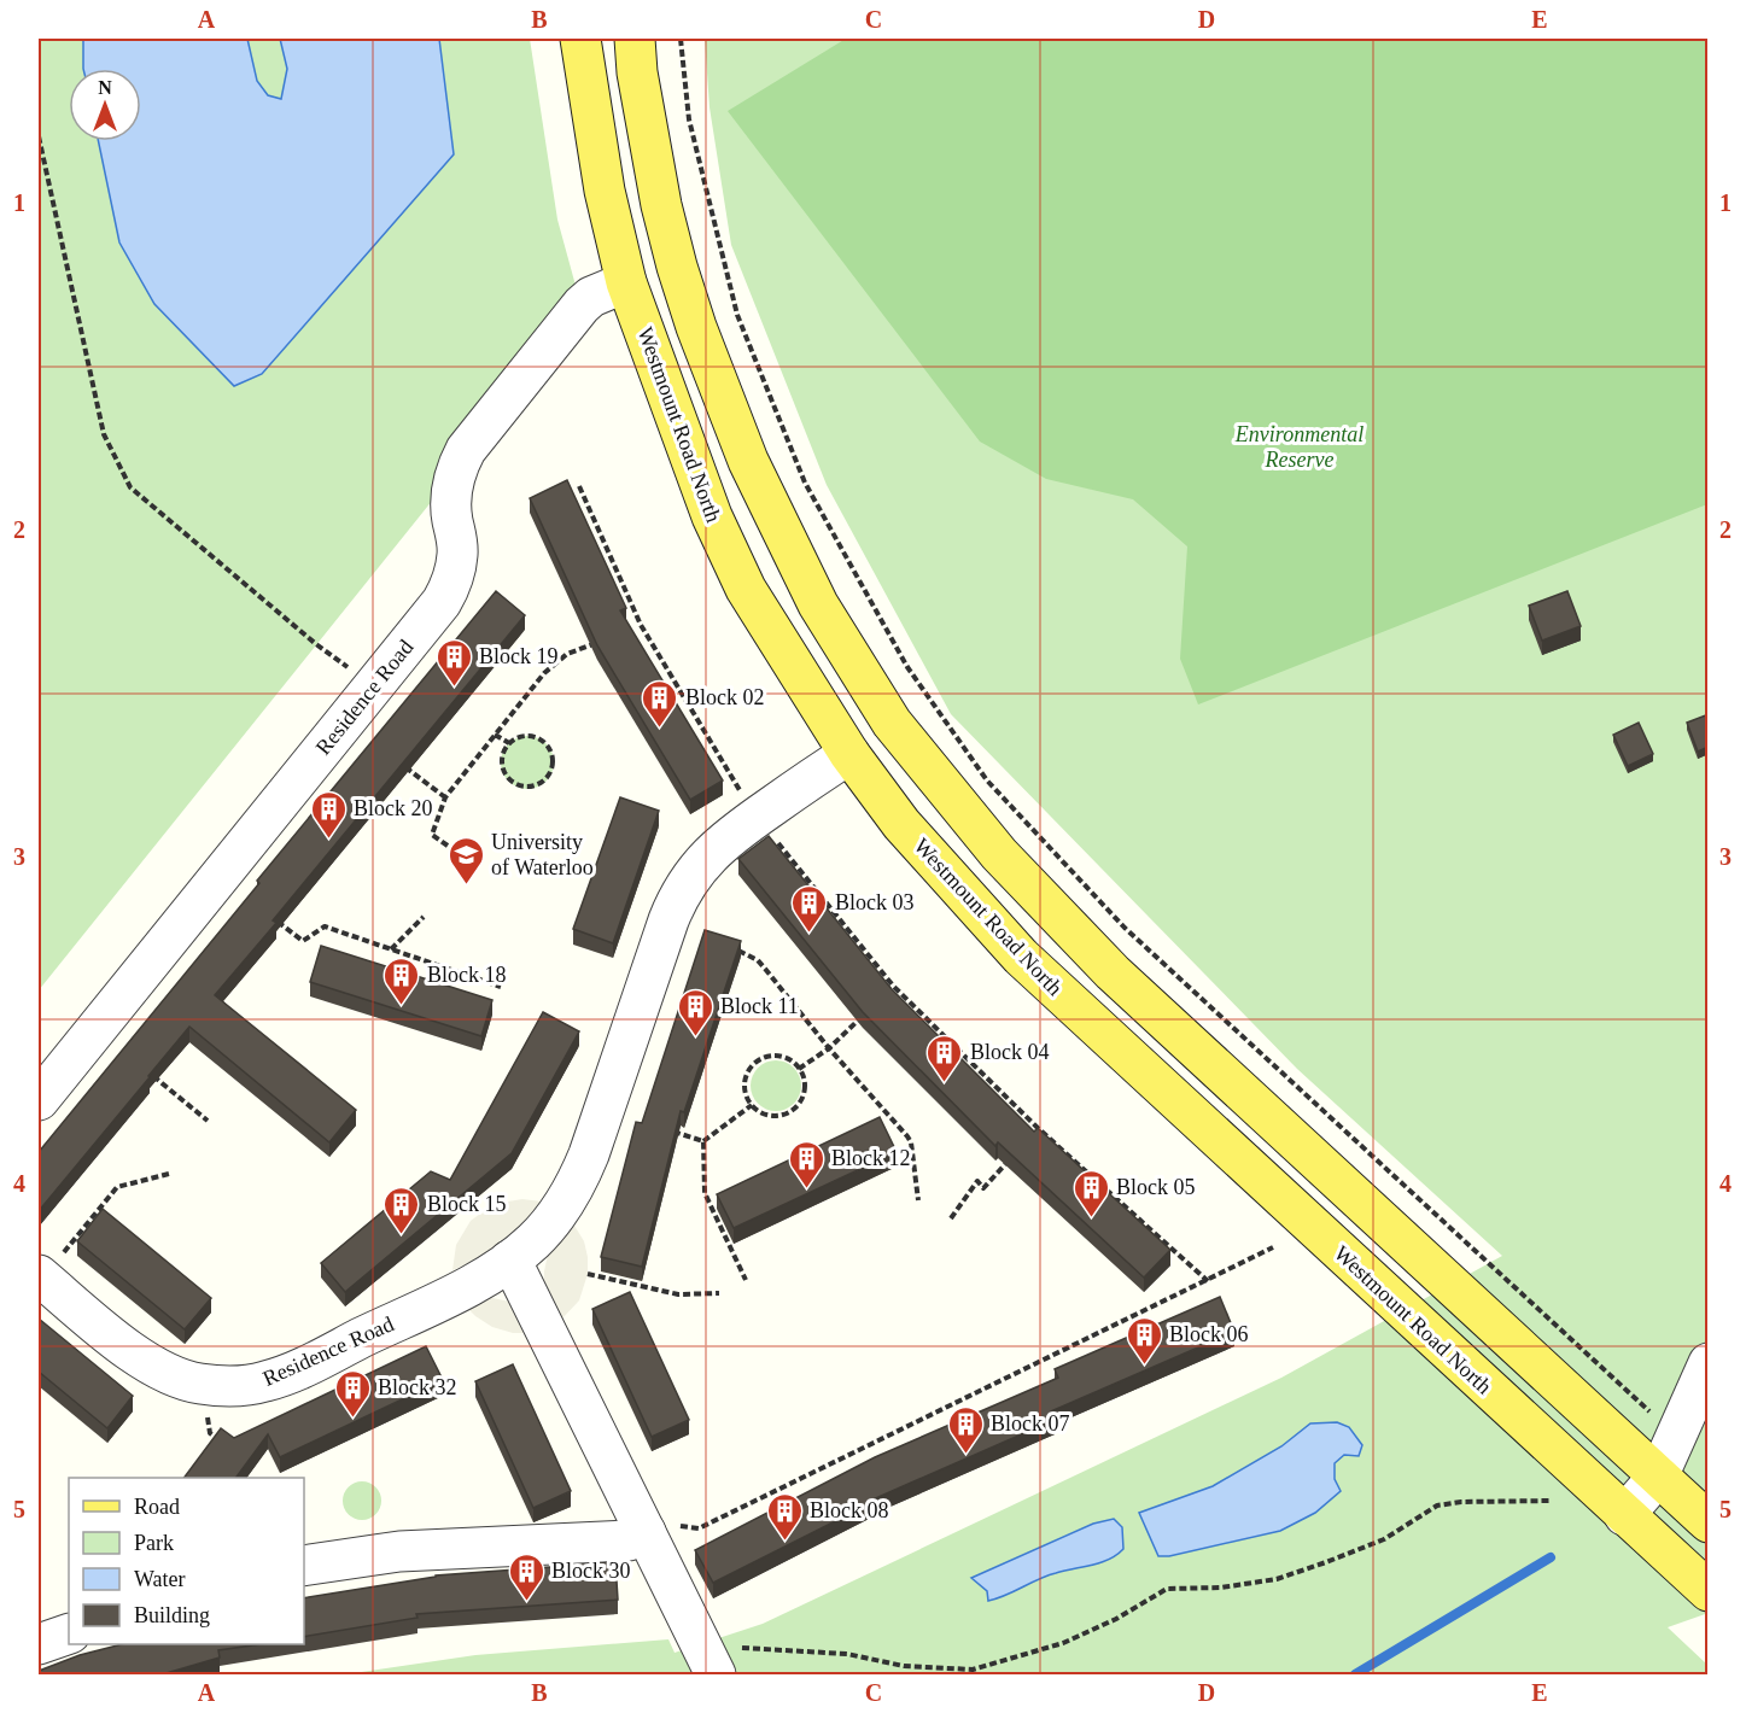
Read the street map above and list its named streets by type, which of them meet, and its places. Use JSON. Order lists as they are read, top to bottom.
{
  "streets": {
    "main road": ["Westmount Road North"],
    "street": ["Residence Road"]
  },
  "crossings": [
    ["Westmount Road North", "Residence Road"]
  ],
  "parks": ["Environmental Reserve"],
  "places": {
    "building": [
      "Block 19",
      "Block 02",
      "Block 20",
      "Block 03",
      "Block 18",
      "Block 11",
      "Block 04",
      "Block 12",
      "Block 05",
      "Block 15",
      "Block 06",
      "Block 32",
      "Block 07",
      "Block 08",
      "Block 30"
    ],
    "school or university": ["University of Waterloo"]
  },
  "legend": [
    "Road",
    "Park",
    "Water",
    "Building"
  ],
  "north": "top",
  "grid": {
    "columns": [
      "A",
      "B",
      "C",
      "D",
      "E"
    ],
    "rows": [
      "1",
      "2",
      "3",
      "4",
      "5"
    ]
  }
}
